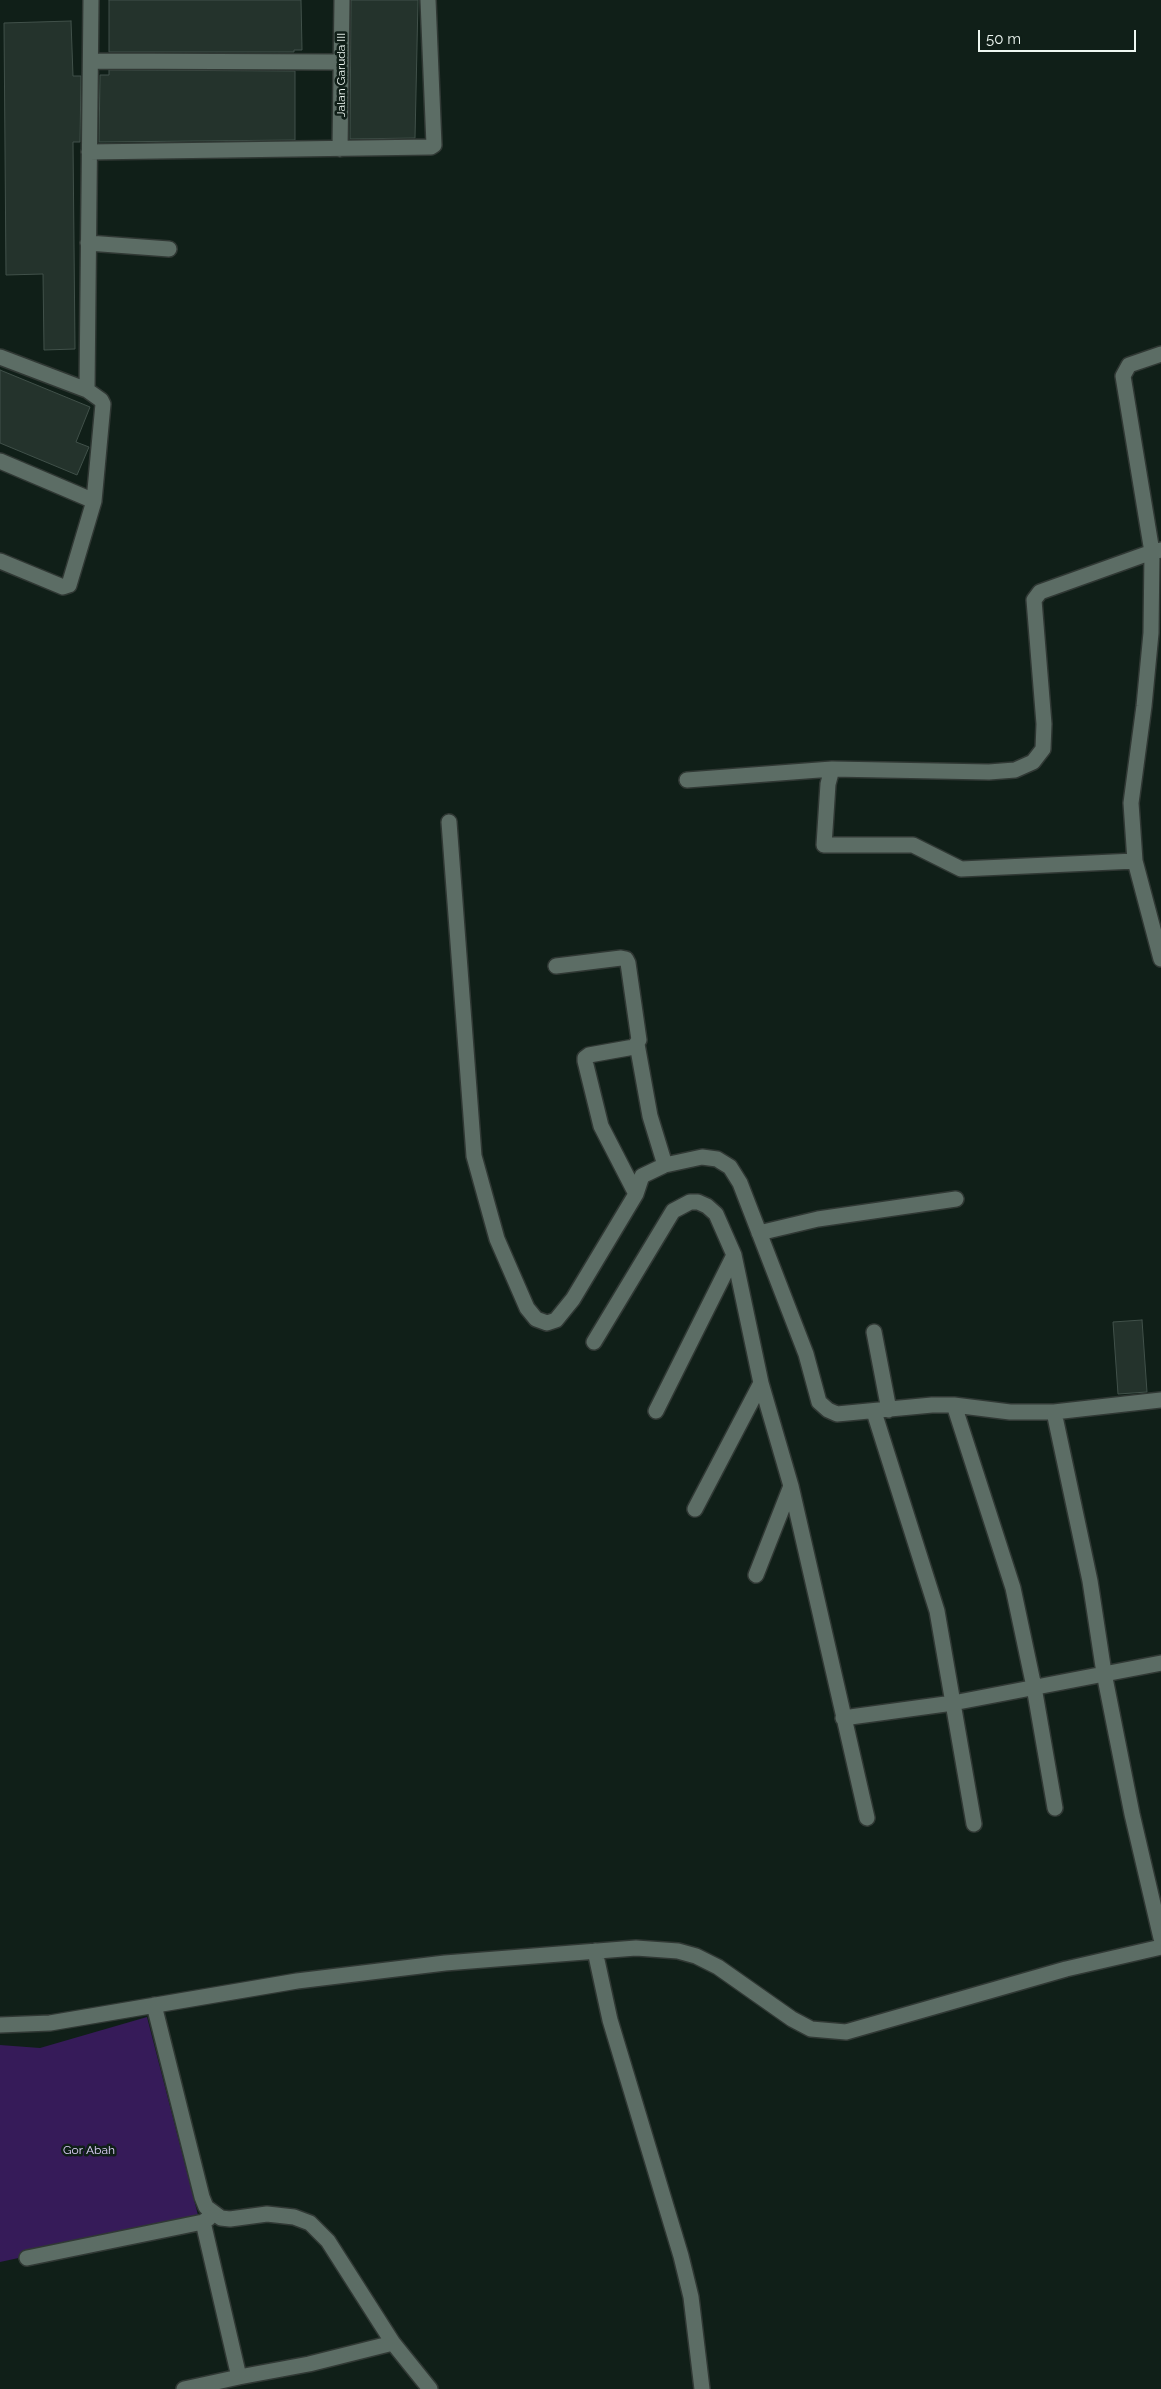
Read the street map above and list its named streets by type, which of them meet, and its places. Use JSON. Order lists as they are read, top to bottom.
{
  "streets": {
    "street": ["Jalan Garuda III"]
  },
  "parks": ["Gor Abah"],
  "scale_bar": "50 m"
}
